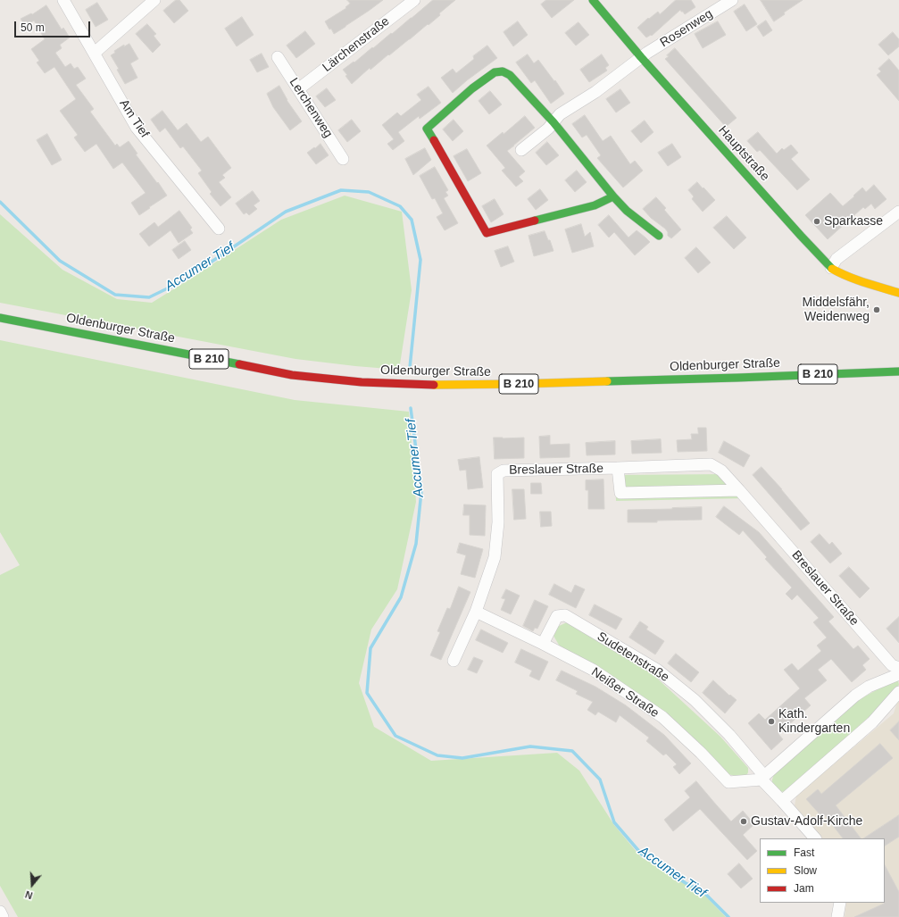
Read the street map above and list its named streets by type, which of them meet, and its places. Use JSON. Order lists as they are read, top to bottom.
{
  "streets": {
    "street": [
      "Rosenweg",
      "Lärchenstraße",
      "Lerchenweg",
      "Am Tief",
      "Hauptstraße",
      "Oldenburger Straße",
      "B 210",
      "Breslauer Straße",
      "Sudetenstraße",
      "Neißer Straße"
    ]
  },
  "crossings": [
    ["Rosenweg", "Hauptstraße"],
    ["Lärchenstraße", "Lerchenweg"],
    ["Breslauer Straße", "Neißer Straße"],
    ["Sudetenstraße", "Neißer Straße"]
  ],
  "water": ["Accumer Tief"],
  "places": [
    "Sparkasse",
    "Middelsfähr, Weidenweg",
    "Kath. Kindergarten",
    "Gustav-Adolf-Kirche"
  ],
  "legend": ["Fast", "Slow", "Jam"],
  "scale_bar": "50 m",
  "north": "bottom"
}
